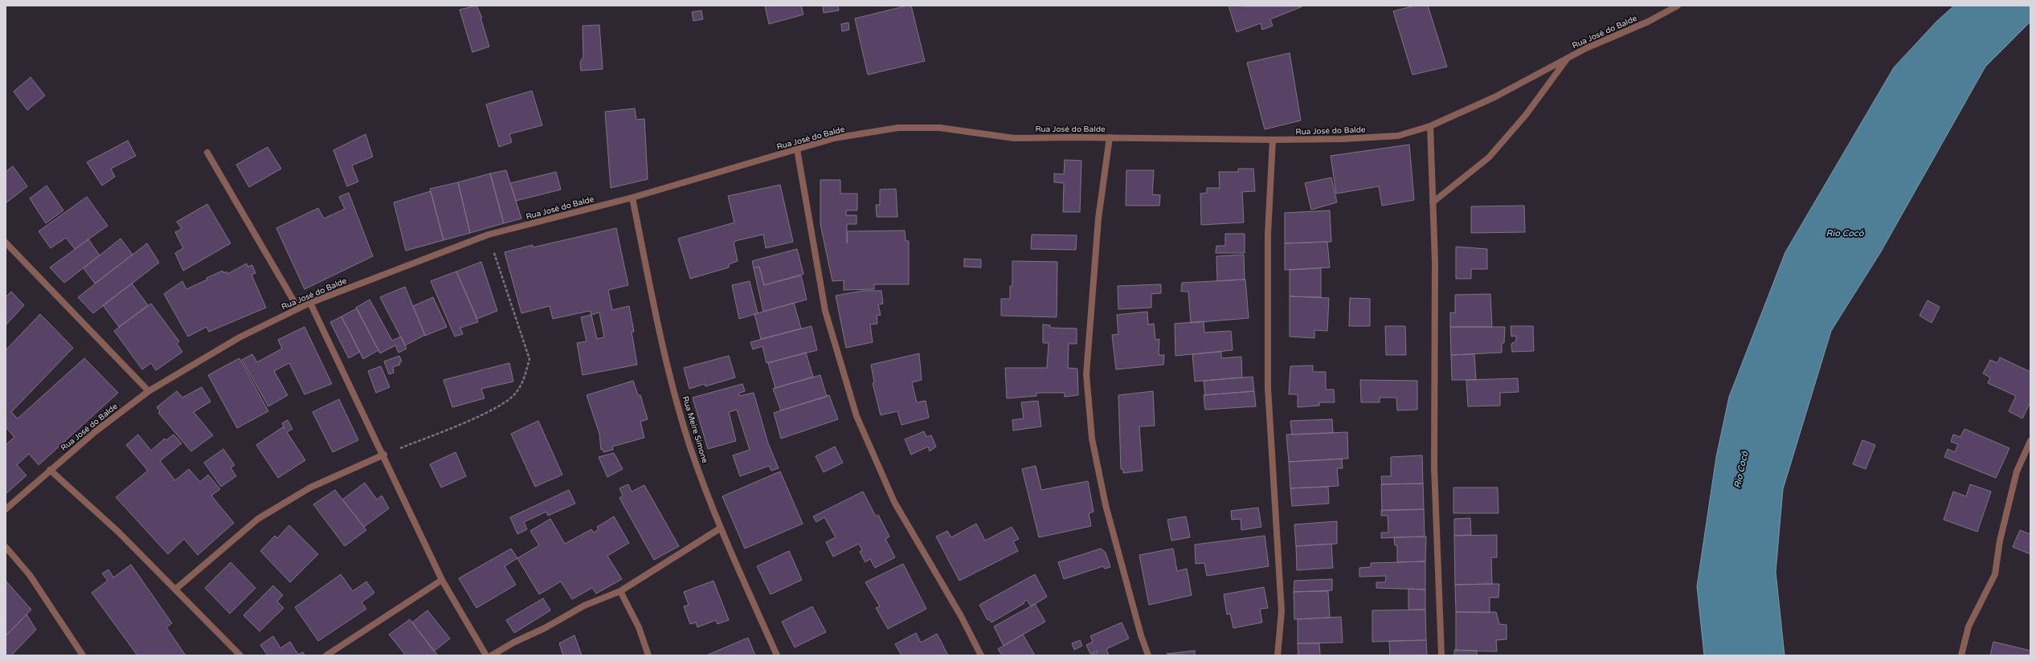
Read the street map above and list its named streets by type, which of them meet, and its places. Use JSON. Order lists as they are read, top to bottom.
{
  "streets": {
    "street": ["Rua José do Balde", "Rua Meire Simone"]
  },
  "crossings": [
    ["Rua José do Balde", "Rua Meire Simone"]
  ],
  "water": ["Rio Cocó"]
}
